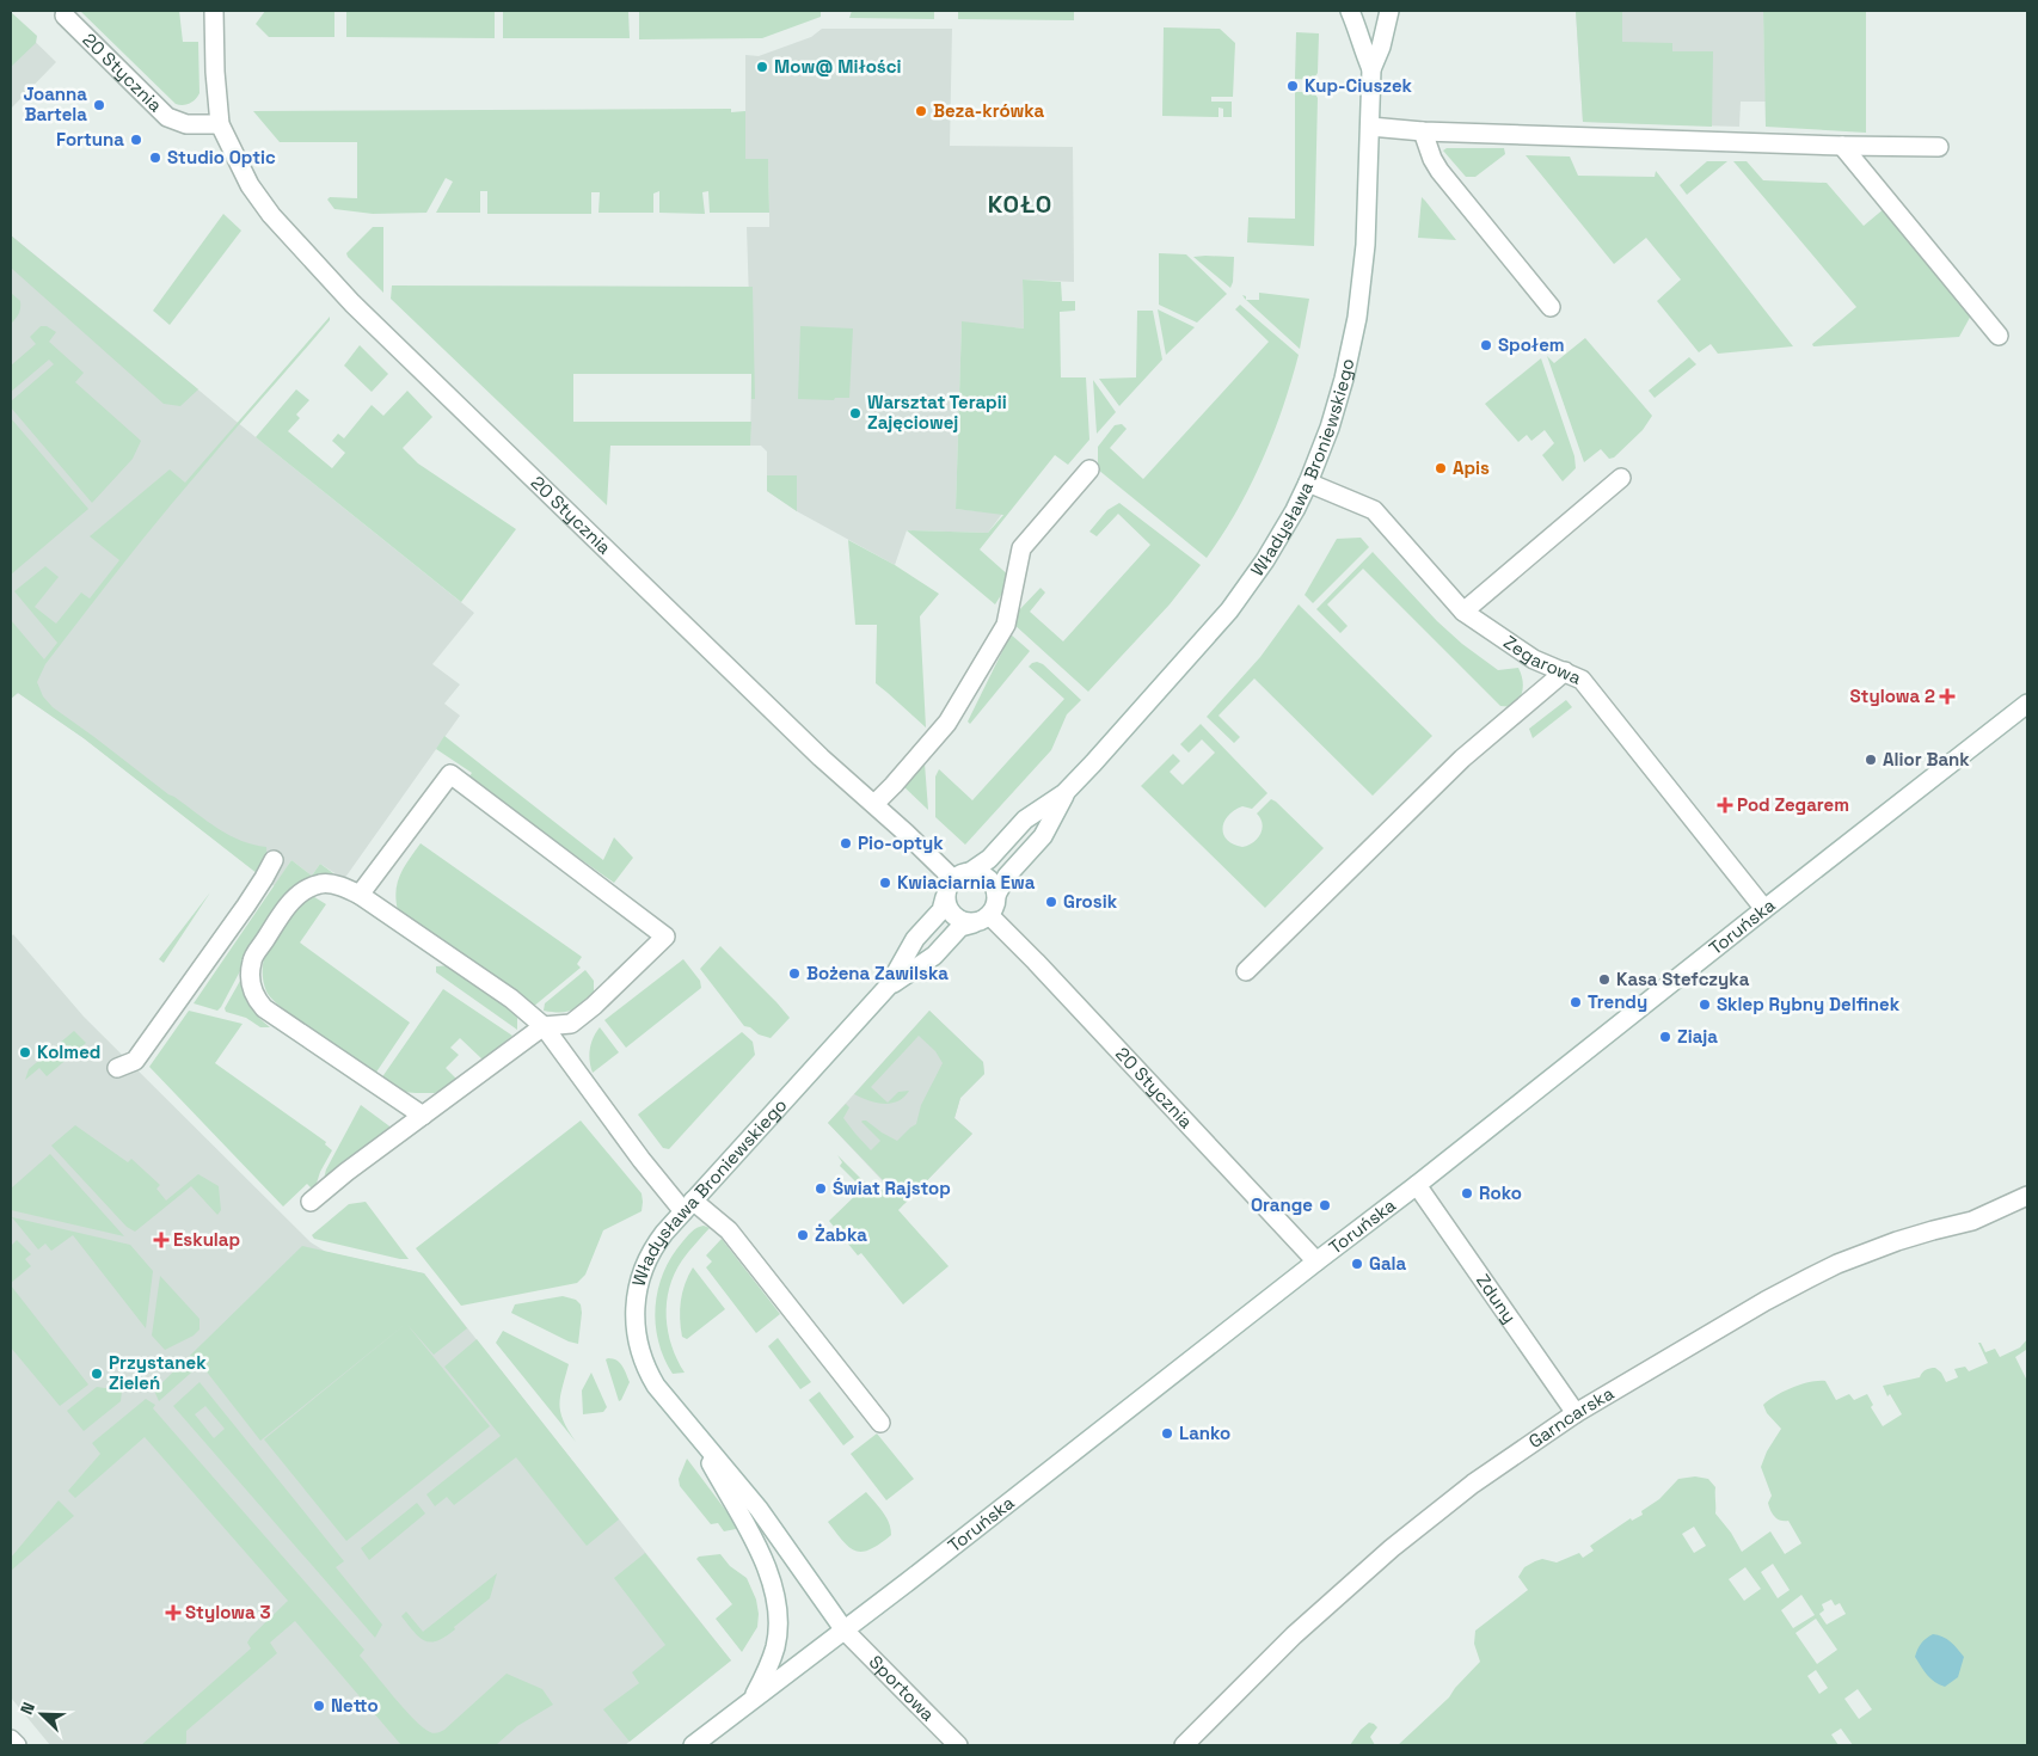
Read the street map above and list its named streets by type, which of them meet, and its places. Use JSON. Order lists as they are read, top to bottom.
{
  "streets": {
    "street": [
      "20 Stycznia",
      "Władysława Broniewskiego",
      "Zegarowa",
      "Toruńska",
      "Zduny",
      "Garncarska",
      "Sportowa"
    ]
  },
  "crossings": [
    ["20 Stycznia", "Władysława Broniewskiego"],
    ["20 Stycznia", "Toruńska"],
    ["Władysława Broniewskiego", "Zegarowa"],
    ["Władysława Broniewskiego", "Toruńska"],
    ["Władysława Broniewskiego", "Sportowa"],
    ["Zegarowa", "Toruńska"],
    ["Toruńska", "Zduny"],
    ["Toruńska", "Sportowa"],
    ["Zduny", "Garncarska"]
  ],
  "districts": ["KOŁO"],
  "places": {
    "other": [
      "Mow@ Miłości",
      "Kup-Ciuszek",
      "Joanna Bartela",
      "Beza-krówka",
      "Fortuna",
      "Studio Optic",
      "Społem",
      "Warsztat Terapii Zajęciowej",
      "Apis",
      "Alior Bank",
      "Pio-optyk",
      "Kwiaciarnia Ewa",
      "Grosik",
      "Bożena Zawilska",
      "Kasa Stefczyka",
      "Trendy",
      "Sklep Rybny Delfinek",
      "Ziaja",
      "Kolmed",
      "Świat Rajstop",
      "Roko",
      "Orange",
      "Żabka",
      "Gala",
      "Przystanek Zieleń",
      "Lanko",
      "Netto"
    ],
    "health": [
      "Stylowa 2",
      "Pod Zegarem",
      "Eskulap",
      "Stylowa 3"
    ]
  },
  "north": "top left"
}
